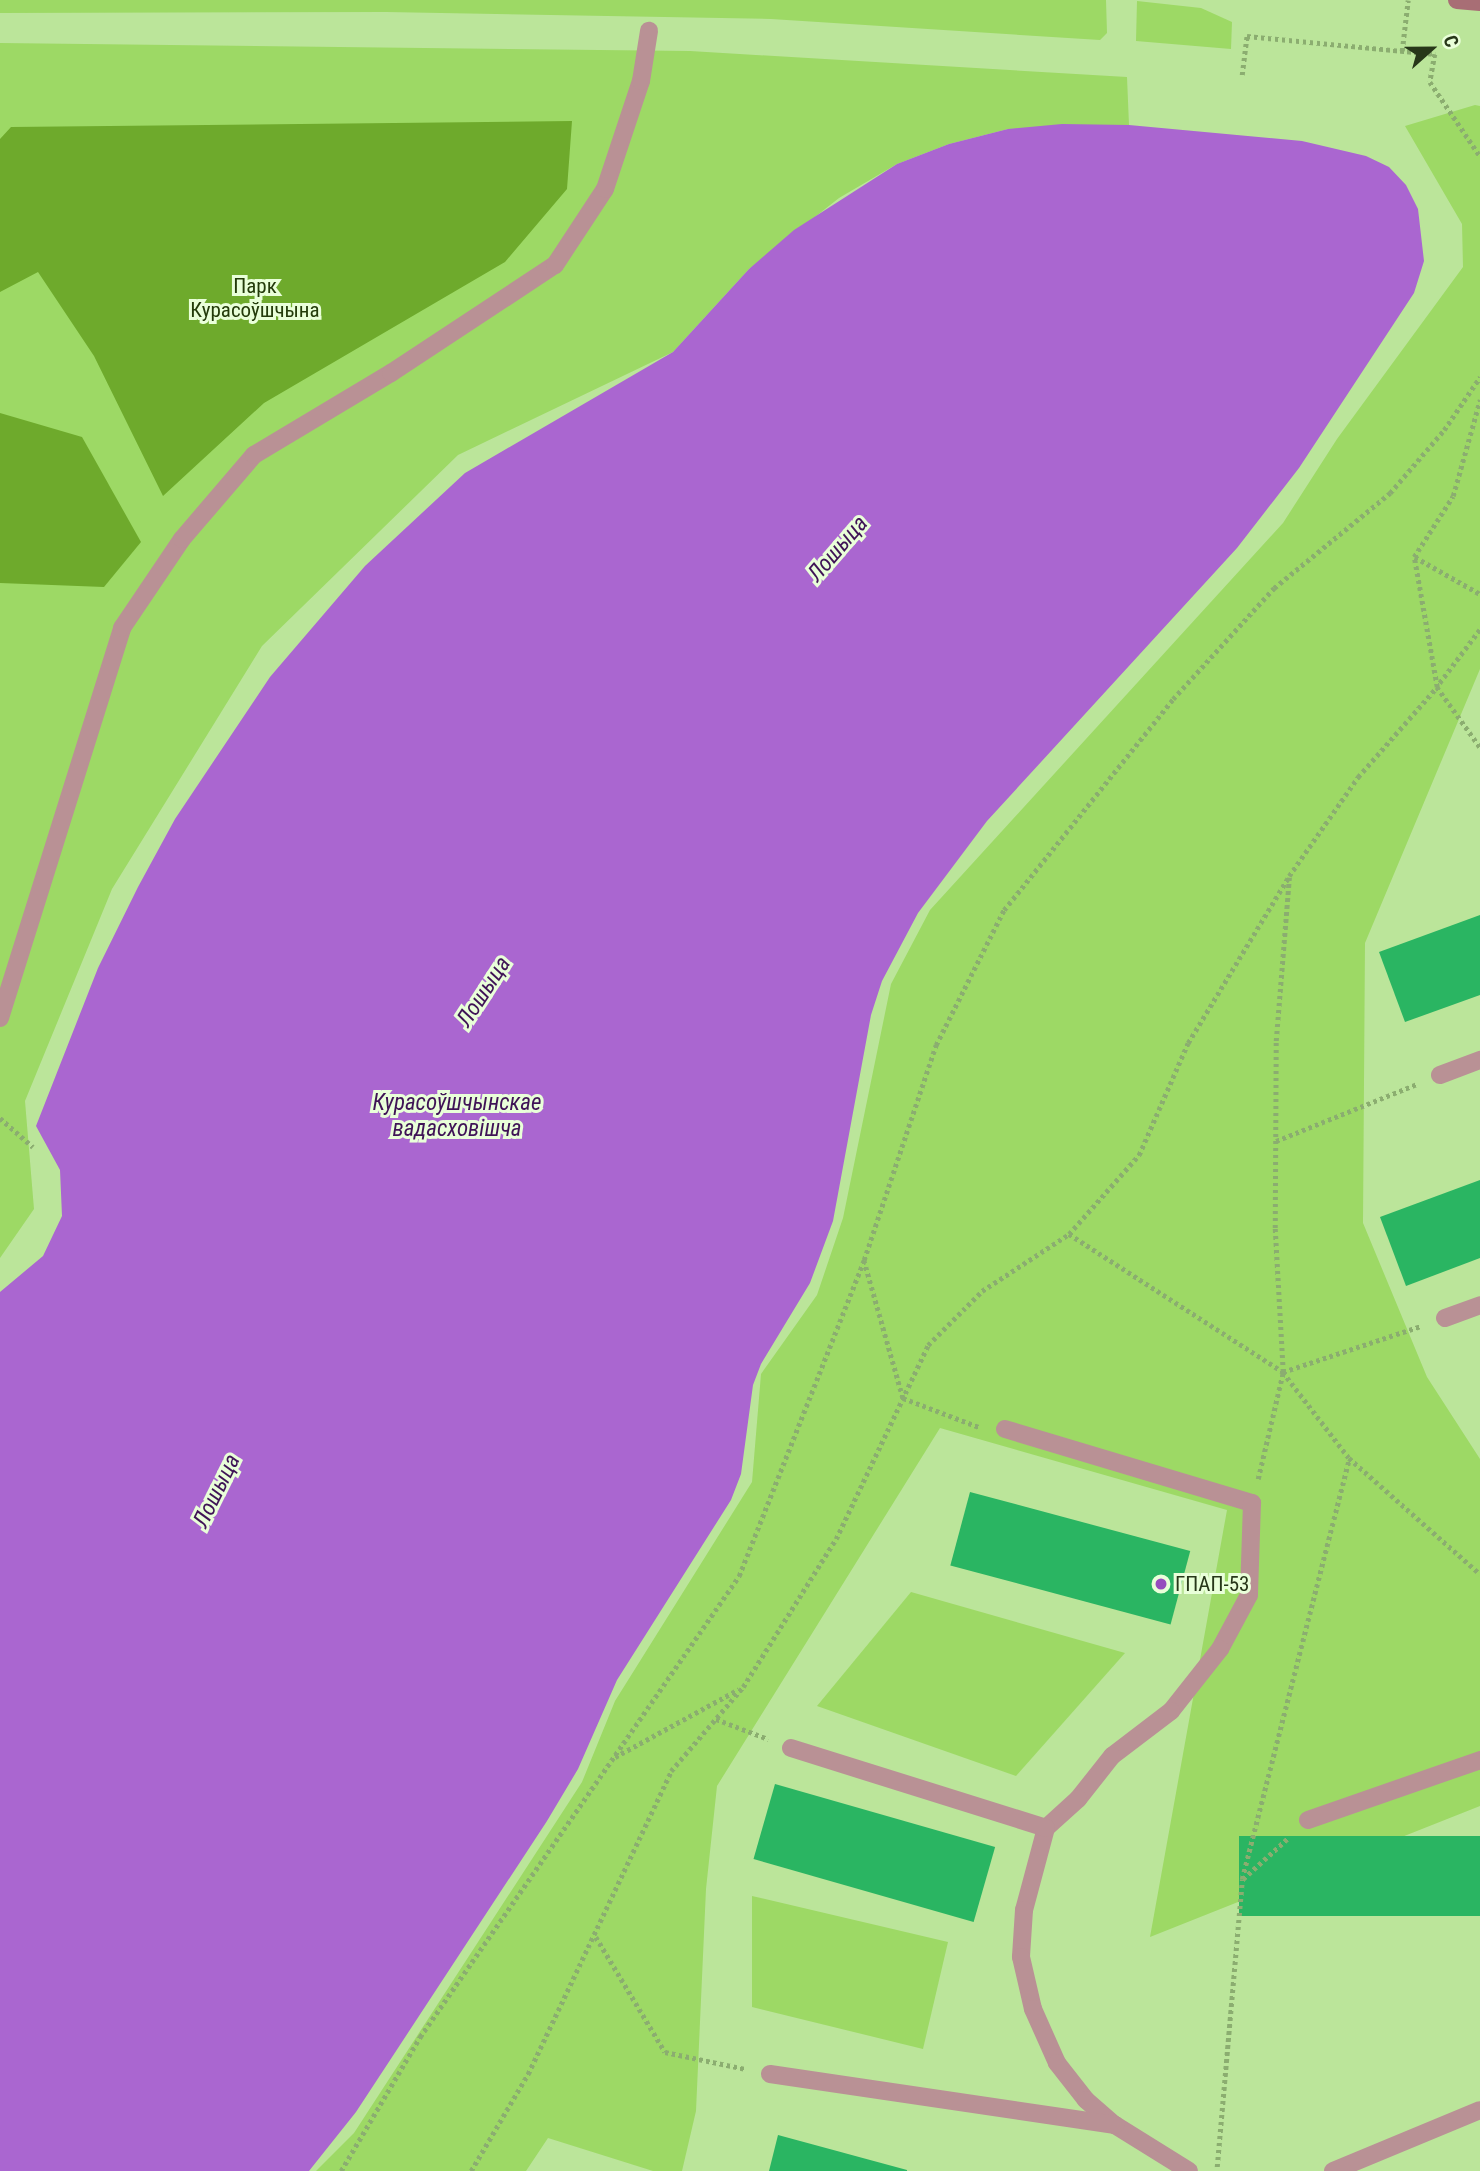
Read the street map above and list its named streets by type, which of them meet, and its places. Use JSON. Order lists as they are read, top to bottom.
{
  "water": ["Лошыца", "Курасоўшчынскае вадасховішча"],
  "parks": ["Парк Курасоўшчына"],
  "places": ["ГПАП-53"],
  "north": "right"
}
